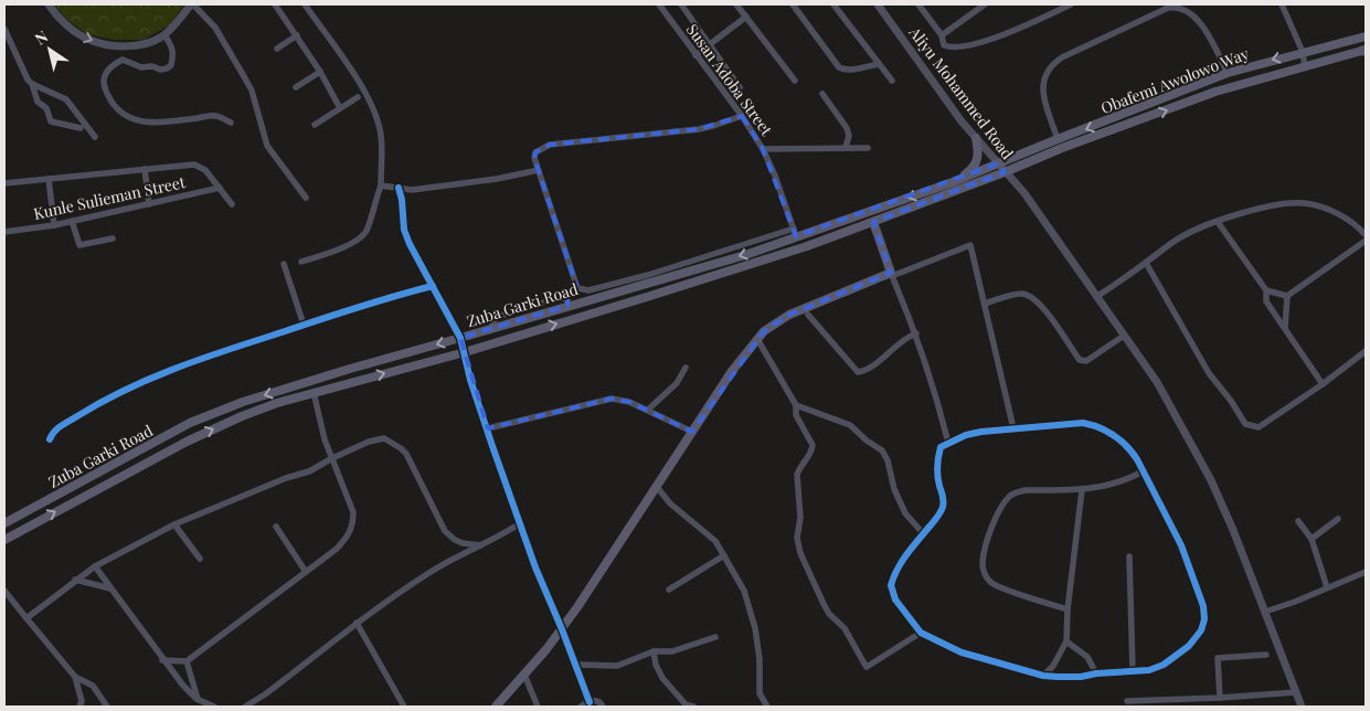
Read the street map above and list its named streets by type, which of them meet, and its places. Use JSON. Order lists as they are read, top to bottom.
{
  "streets": {
    "main road": ["Obafemi Awolowo Way", "Zuba Garki Road"],
    "street": ["Susan Adoba Street", "Aliyu Mohammed Road", "Kunle Sulieman Street"]
  },
  "crossings": [
    ["Susan Adoba Street", "Zuba Garki Road"],
    ["Obafemi Awolowo Way", "Aliyu Mohammed Road"],
    ["Obafemi Awolowo Way", "Zuba Garki Road"],
    ["Aliyu Mohammed Road", "Zuba Garki Road"]
  ],
  "north": "top left"
}
